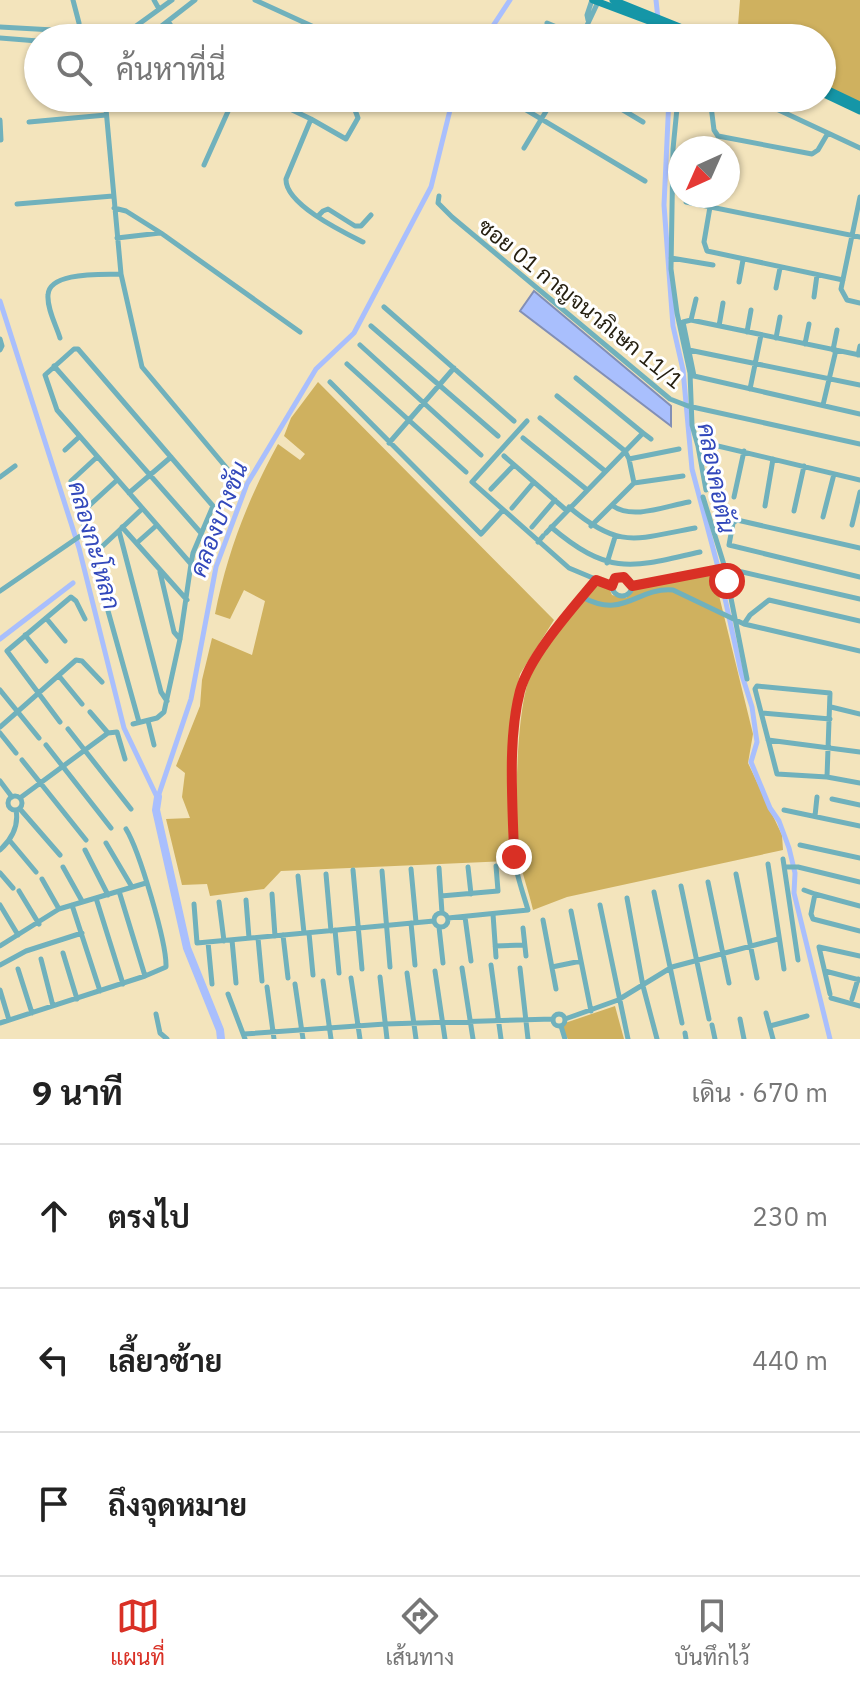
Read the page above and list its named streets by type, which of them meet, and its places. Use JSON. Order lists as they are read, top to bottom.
{
  "streets": {
    "street": ["ซอย 01 กาญจนาภิเษก 11/1"]
  },
  "water": ["คลองคอตัน", "คลองบางชัน", "คลองกะโหลก"],
  "north": "bottom left",
  "page": {
    "search": "ค้นหาที่นี่",
    "heading": ["9 นาที", "เดิน · 670 m"],
    "list": [
      ["ตรงไป", "230 m"],
      ["เลี้ยวซ้าย", "440 m"],
      "ถึงจุดหมาย"
    ],
    "nav": ["แผนที่", "เส้นทาง", "บันทึกไว้"]
  }
}
